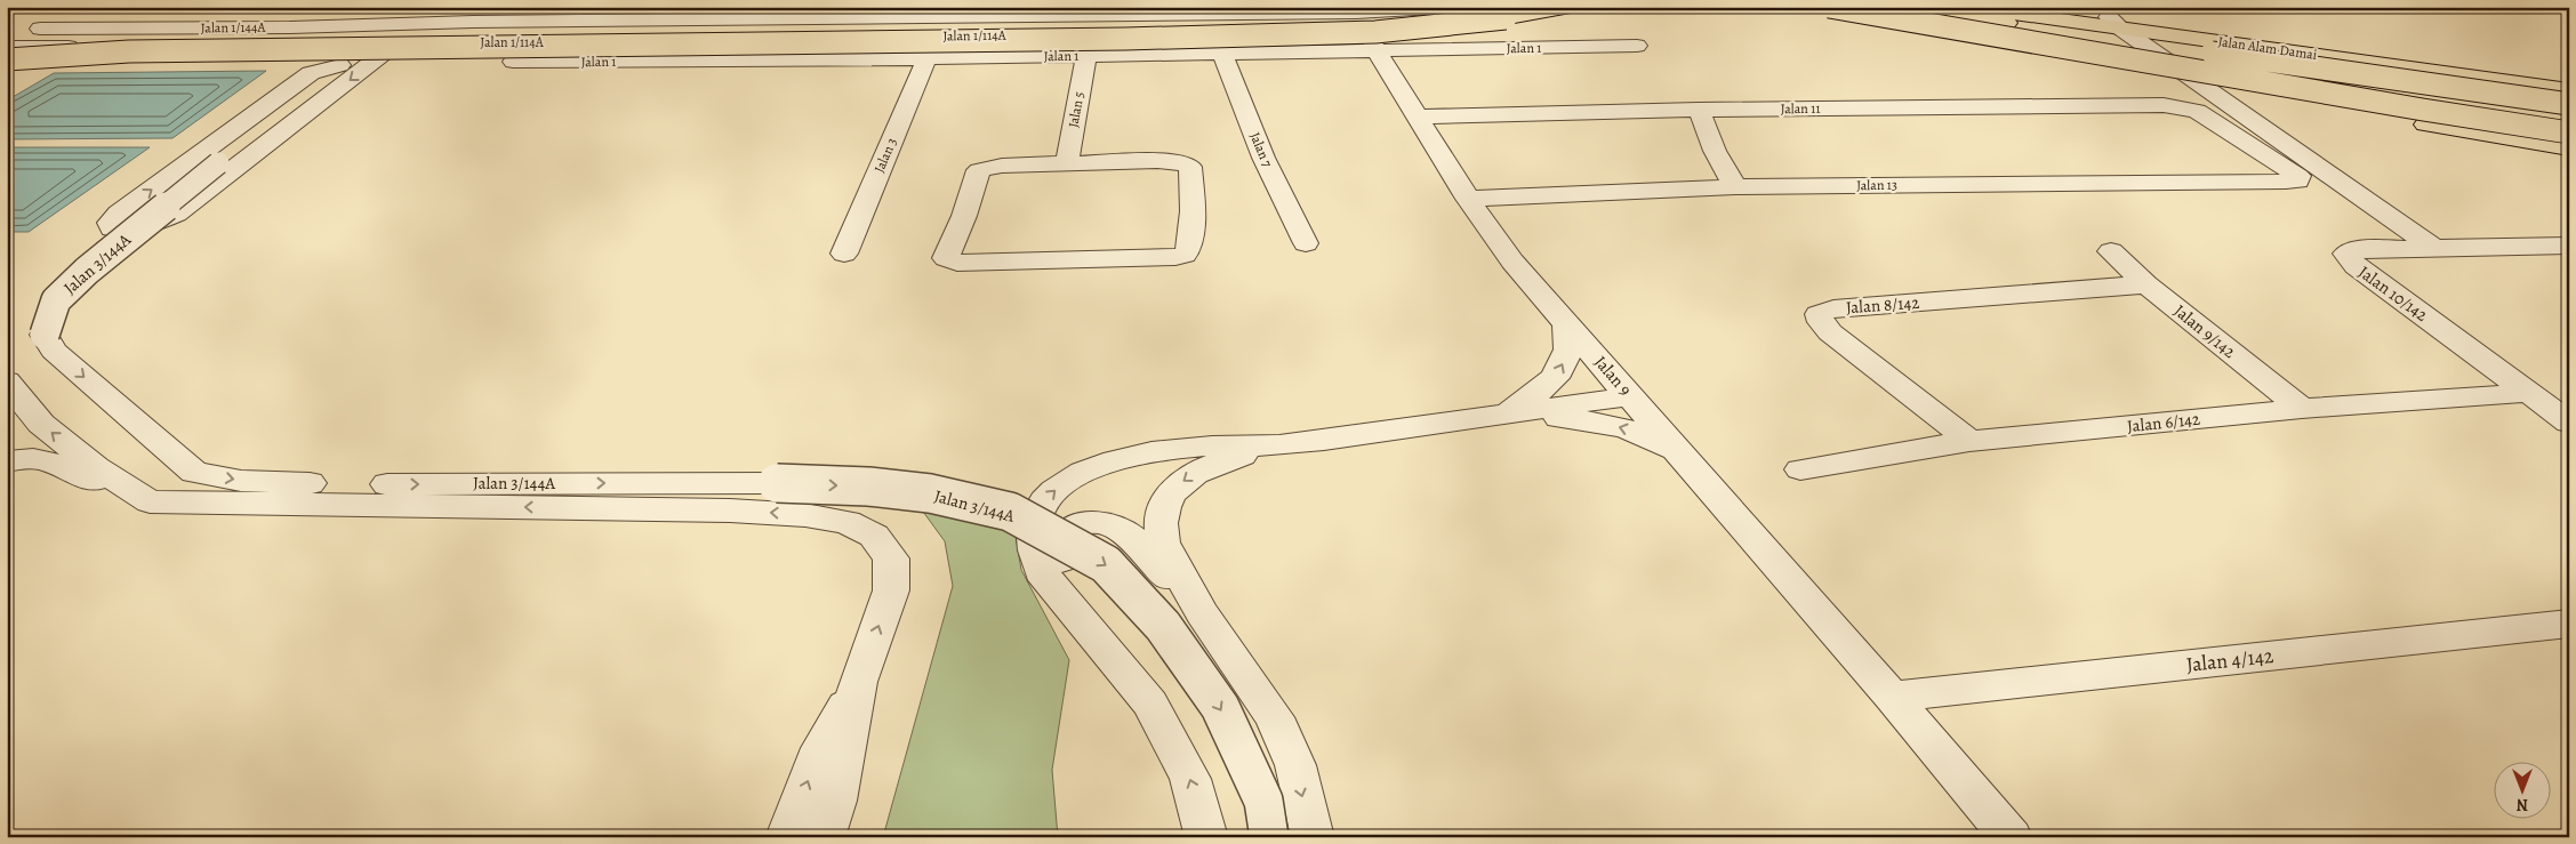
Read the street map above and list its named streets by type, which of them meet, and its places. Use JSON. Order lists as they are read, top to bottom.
{
  "streets": {
    "main road": ["Jalan Alam Damai"],
    "street": [
      "Jalan 1/144A",
      "Jalan 1/114A",
      "Jalan 1",
      "Jalan 11",
      "Jalan 5",
      "Jalan 7",
      "Jalan 3",
      "Jalan 13",
      "Jalan 3/144A",
      "Jalan 10/142",
      "Jalan 8/142",
      "Jalan 9/142",
      "Jalan 9",
      "Jalan 6/142",
      "Jalan 4/142"
    ]
  },
  "crossings": [
    ["Jalan 1/144A", "Jalan 1/114A"],
    ["Jalan 1/114A", "Jalan 1"],
    ["Jalan 1/114A", "Jalan 9"],
    ["Jalan 1", "Jalan 5"],
    ["Jalan 1", "Jalan 7"],
    ["Jalan 1", "Jalan 3"],
    ["Jalan 1", "Jalan 9"],
    ["Jalan 11", "Jalan 13"],
    ["Jalan 11", "Jalan 9"],
    ["Jalan 13", "Jalan 9"],
    ["Jalan 10/142", "Jalan 6/142"],
    ["Jalan 8/142", "Jalan 9/142"],
    ["Jalan 8/142", "Jalan 6/142"],
    ["Jalan 9/142", "Jalan 6/142"],
    ["Jalan 9", "Jalan 4/142"]
  ],
  "north": "bottom"
}
